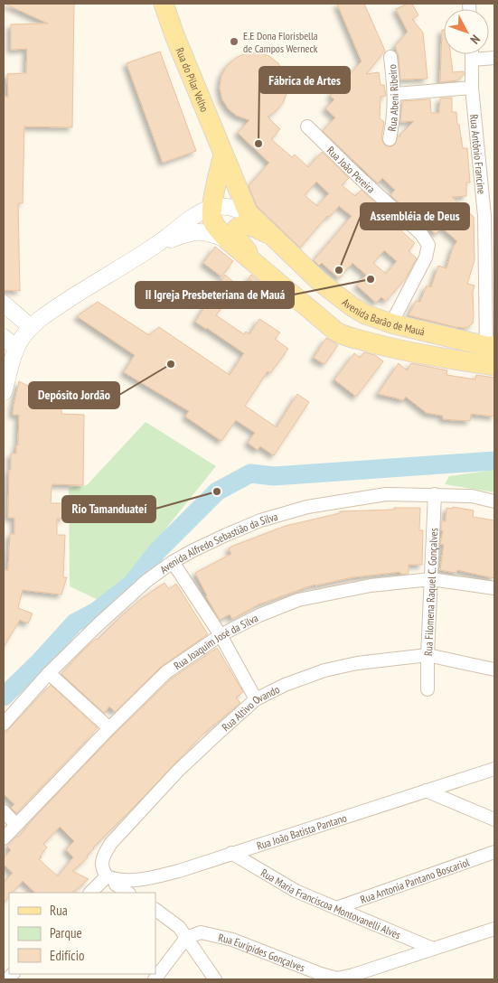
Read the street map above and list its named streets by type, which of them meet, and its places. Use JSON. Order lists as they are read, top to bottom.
{
  "streets": {
    "main road": ["Rua do Pilar Velho", "Avenida Barão de Mauá"],
    "street": [
      "Rua Abeni Ribeiro",
      "Rua Antônio Francine",
      "Rua João Pereira",
      "Avenida Alfredo Sebastião da Silva",
      "Rua Filomena Raquel C. Gonçalves",
      "Rua Joaquim José da Silva",
      "Rua Altivo Ovando",
      "Rua João Batista Pantano",
      "Rua Antonia Pantano Boscariol",
      "Rua Maria Franciscoa Montovanelli Alves",
      "Rua Euripides Gonçalves"
    ]
  },
  "crossings": [
    ["Rua do Pilar Velho", "Avenida Barão de Mauá"],
    ["Rua Antônio Francine", "Avenida Barão de Mauá"],
    ["Rua João Pereira", "Avenida Barão de Mauá"],
    ["Avenida Alfredo Sebastião da Silva", "Rua Filomena Raquel C. Gonçalves"],
    ["Rua Filomena Raquel C. Gonçalves", "Rua Joaquim José da Silva"],
    ["Rua Filomena Raquel C. Gonçalves", "Rua Altivo Ovando"],
    ["Rua Altivo Ovando", "Rua João Batista Pantano"],
    ["Rua João Batista Pantano", "Rua Maria Franciscoa Montovanelli Alves"],
    ["Rua Antonia Pantano Boscariol", "Rua Maria Franciscoa Montovanelli Alves"]
  ],
  "places": [
    "E.E Dona Florisbella de Campos Werneck",
    "Fábrica de Artes",
    "Assembléia de Deus",
    "II Igreja Presbeteriana de Mauá",
    "Depósito Jordão",
    "Rio Tamanduateí"
  ],
  "legend": ["Rua", "Parque", "Edifício"],
  "north": "bottom right"
}
